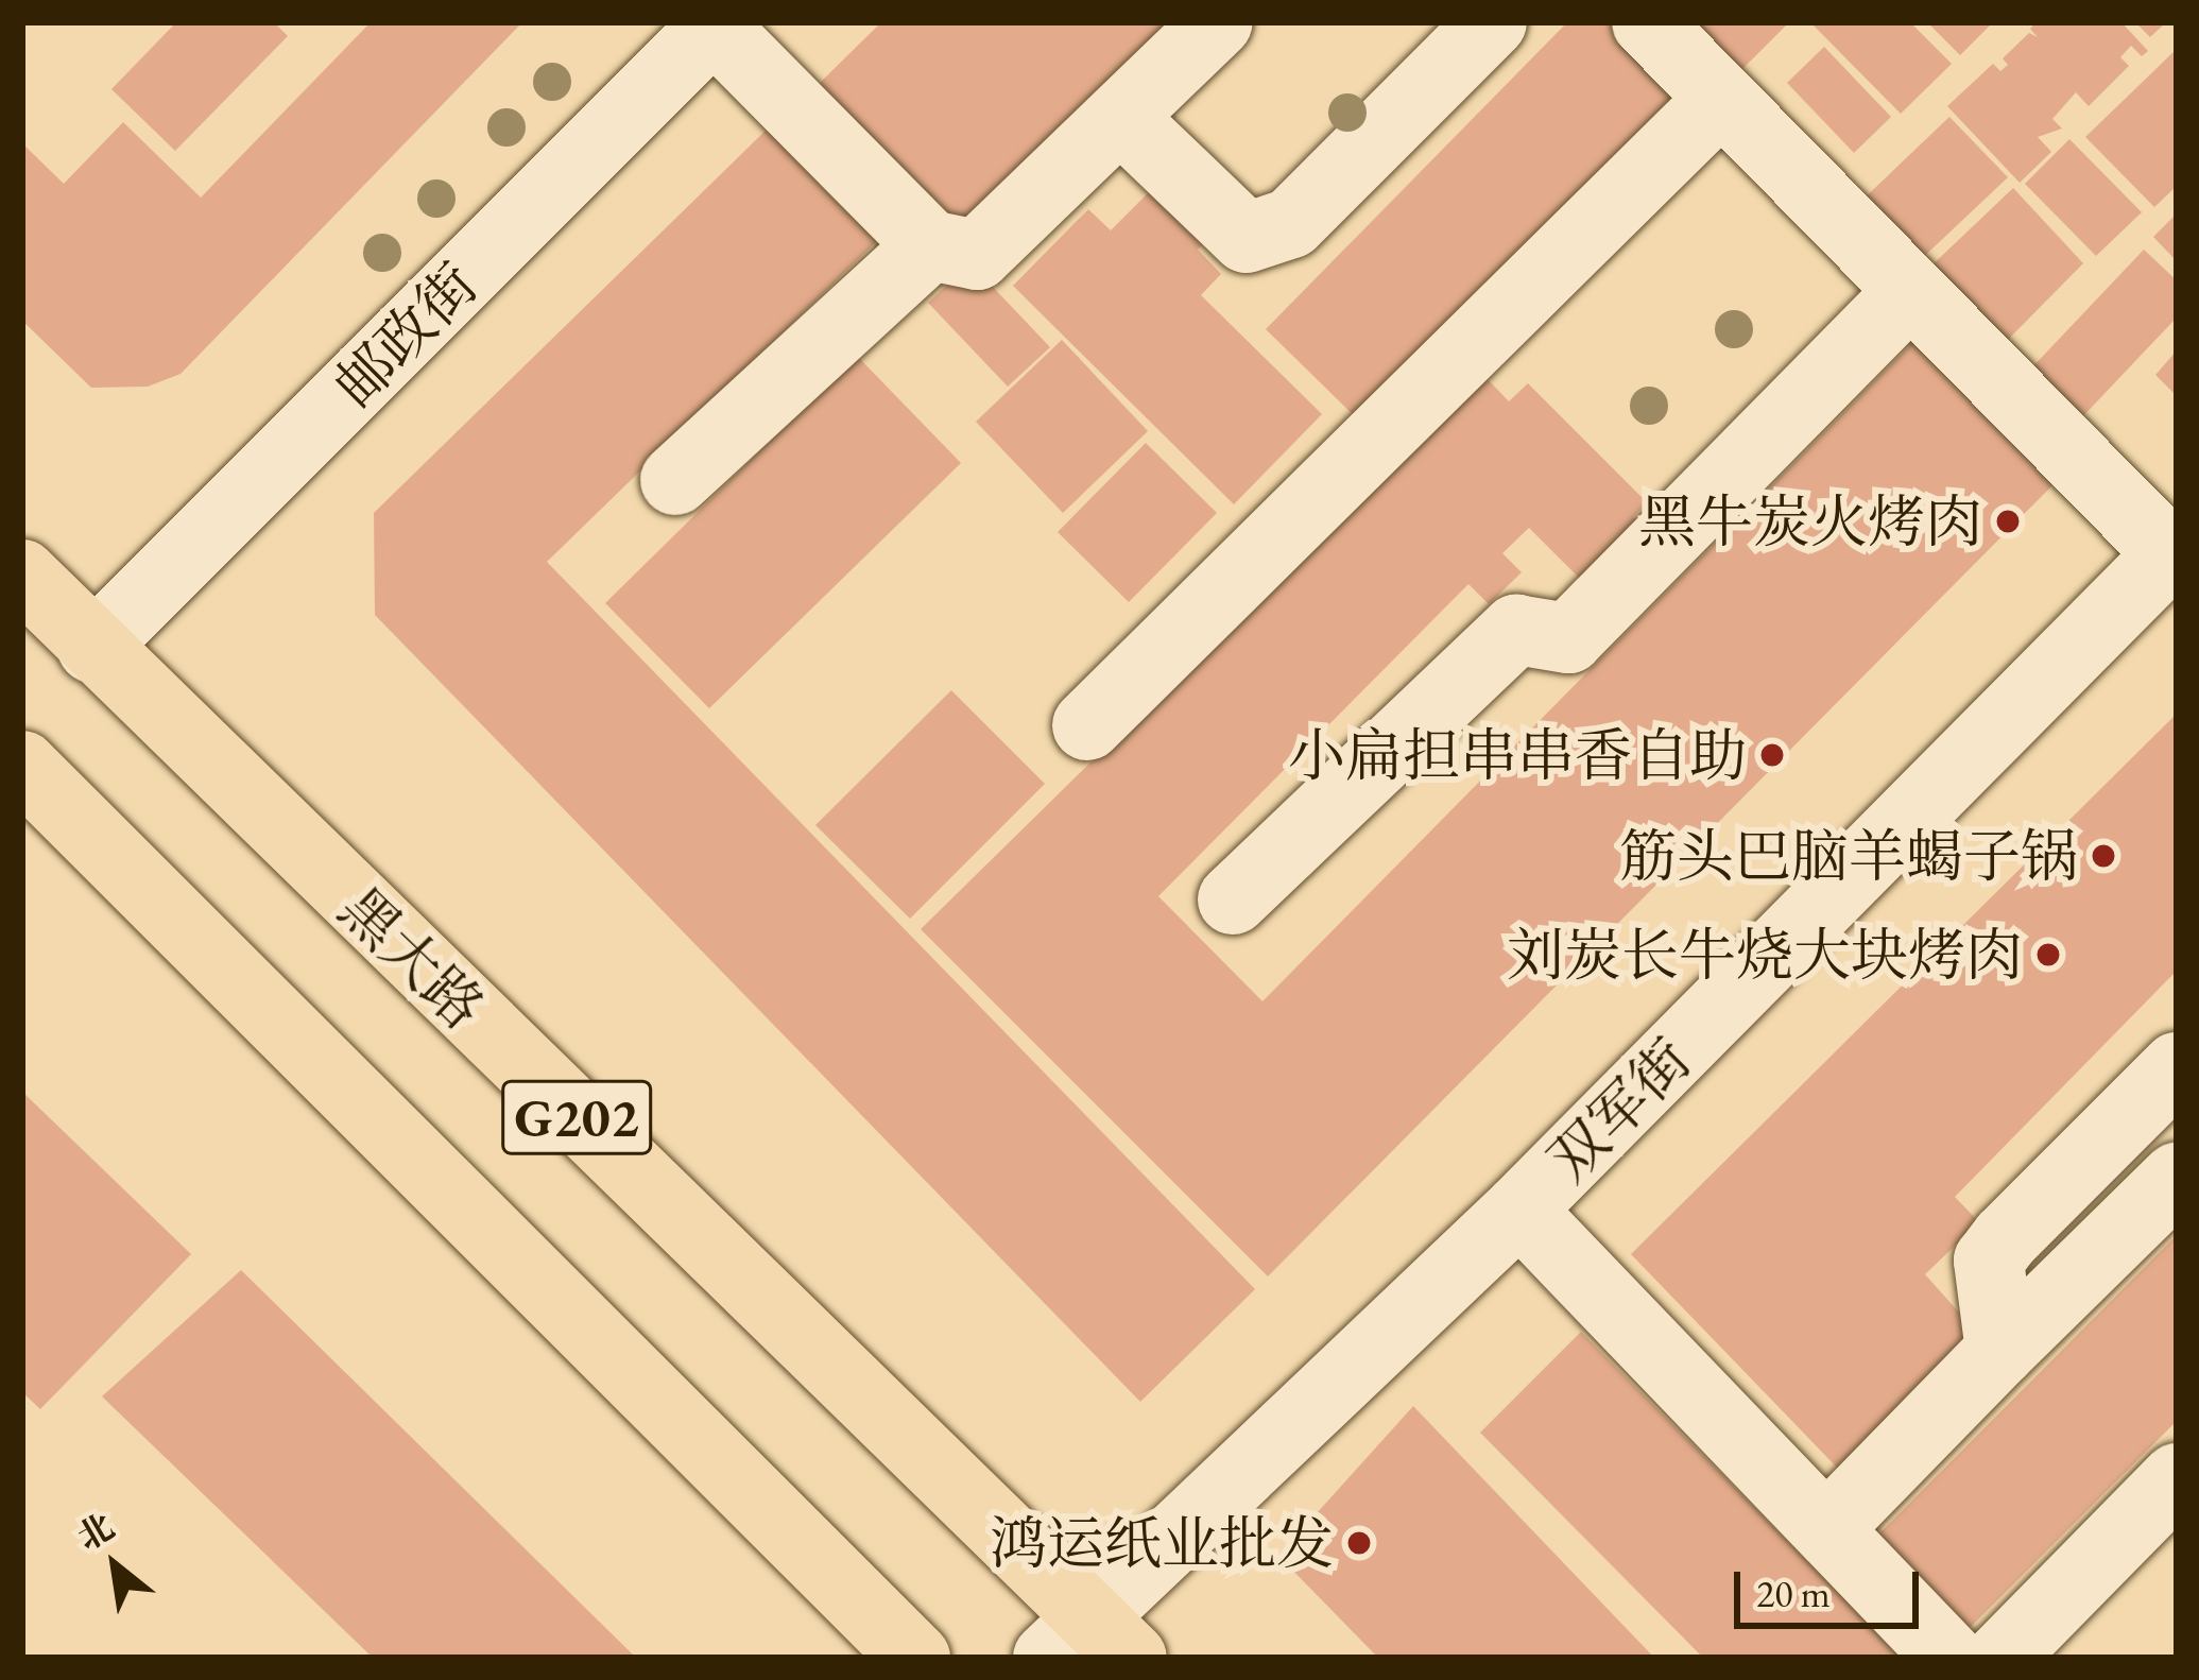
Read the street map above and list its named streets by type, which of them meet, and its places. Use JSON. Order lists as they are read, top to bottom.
{
  "streets": {
    "highway": ["黑大路", "G202"],
    "street": ["邮政街", "双军街"]
  },
  "crossings": [
    ["邮政街", "黑大路"],
    ["黑大路", "双军街"]
  ],
  "places": [
    "黑牛炭火烤肉",
    "小扁担串串香自助",
    "筋头巴脑羊蝎子锅",
    "刘炭长牛烧大块烤肉",
    "鸿运纸业批发"
  ],
  "scale_bar": "20 m",
  "north": "top left"
}
